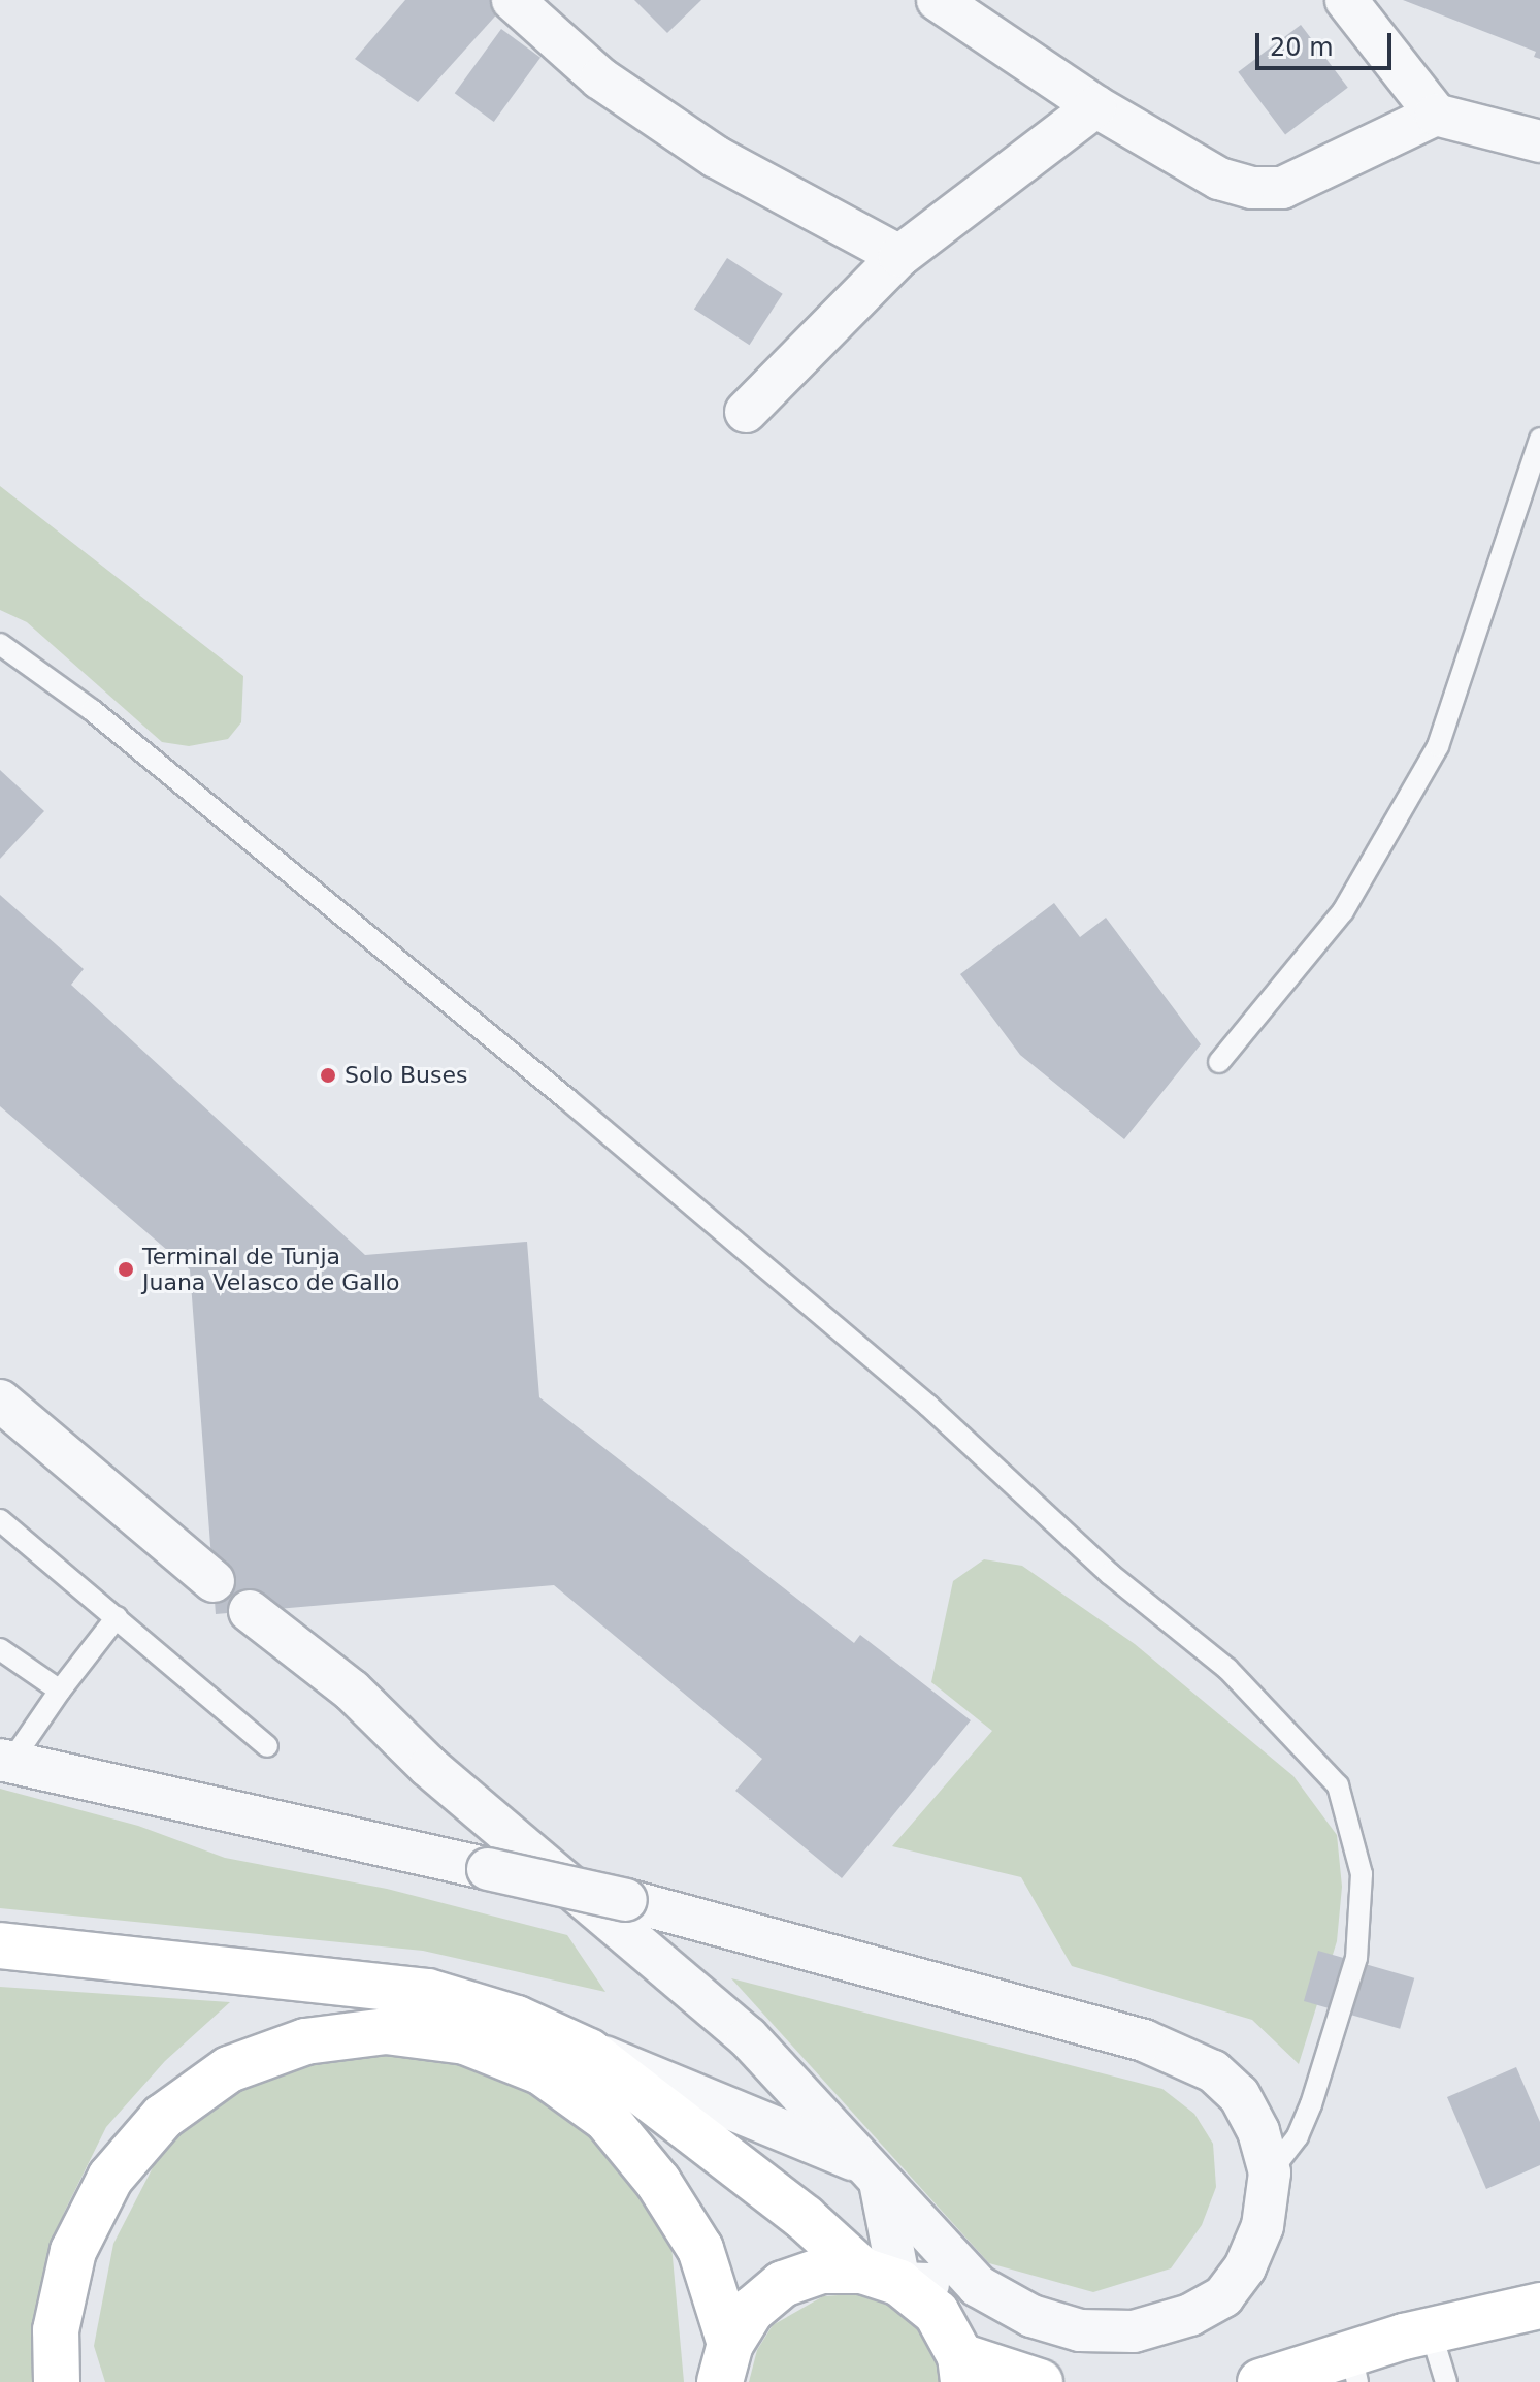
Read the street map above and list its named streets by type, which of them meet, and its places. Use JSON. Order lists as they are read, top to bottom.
{
  "places": ["Solo Buses", "Terminal de Tunja Juana Velasco de Gallo"],
  "scale_bar": "20 m"
}
